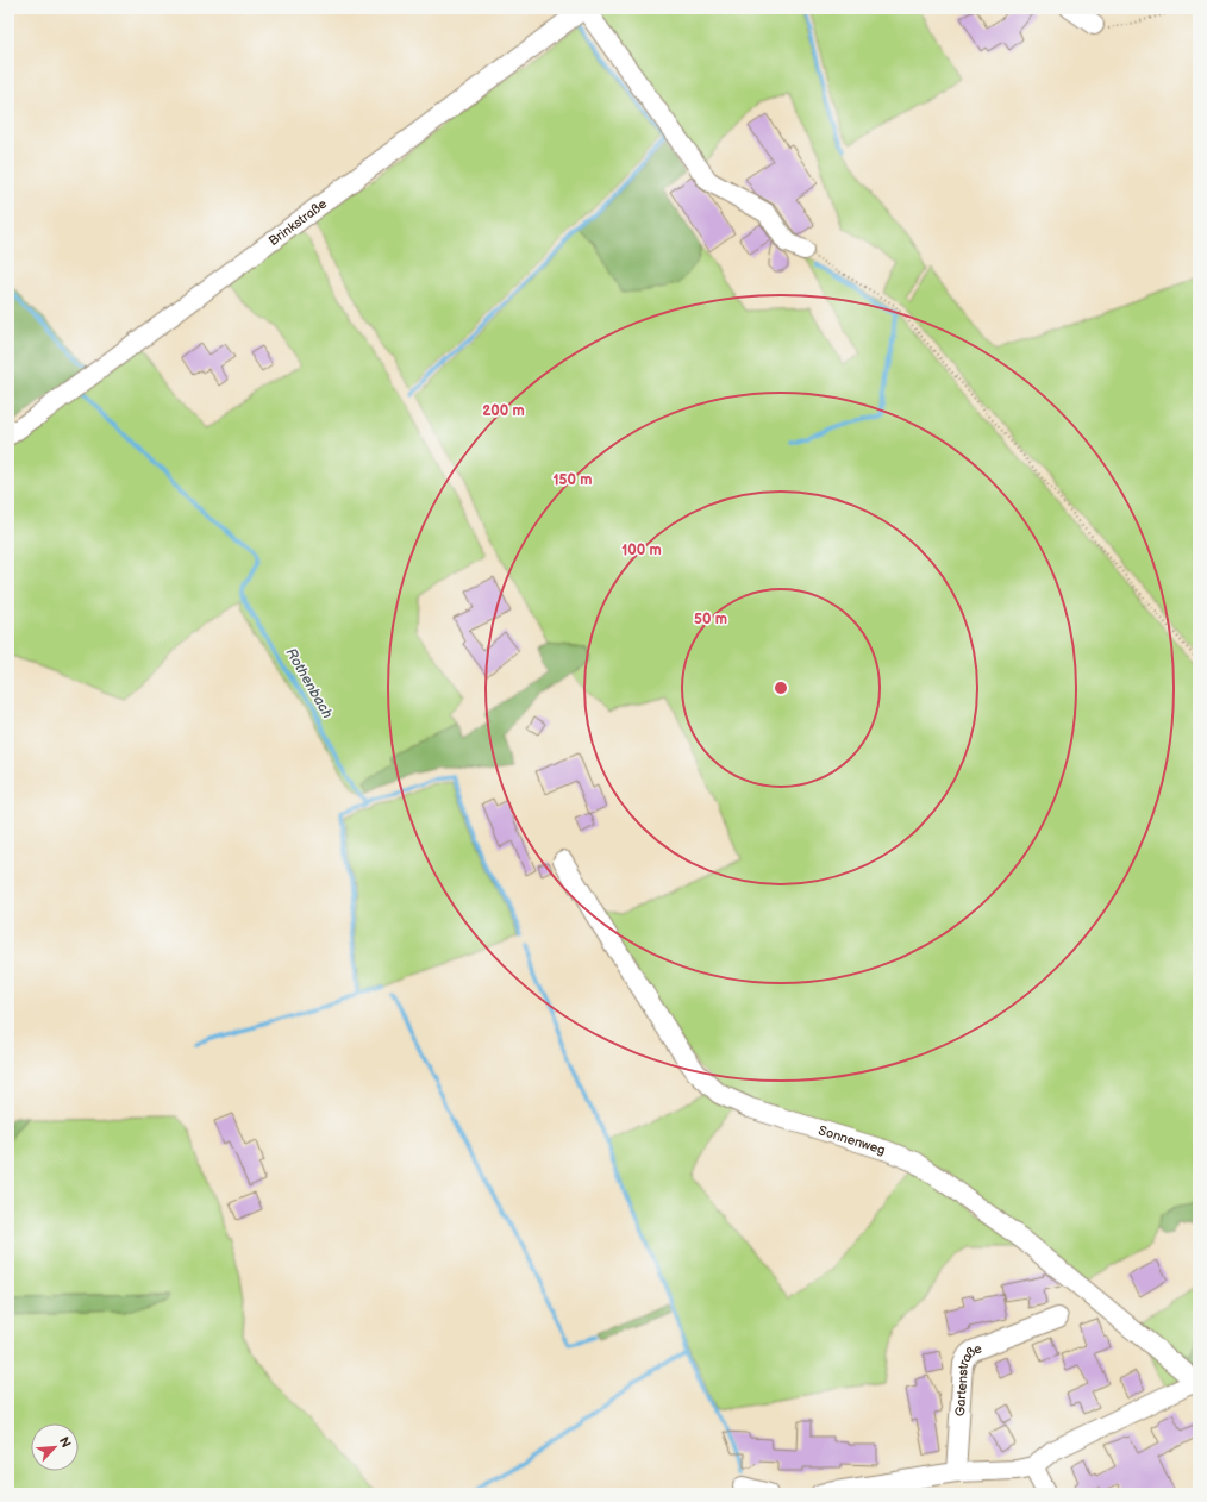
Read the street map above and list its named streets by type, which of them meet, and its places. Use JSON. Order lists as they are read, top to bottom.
{
  "streets": {
    "street": ["Brinkstraße", "Sonnenweg", "Gartenstraße"]
  },
  "water": ["Rothenbach"],
  "north": "top right",
  "rings": [
    "200 m",
    "150 m",
    "100 m",
    "50 m"
  ]
}
